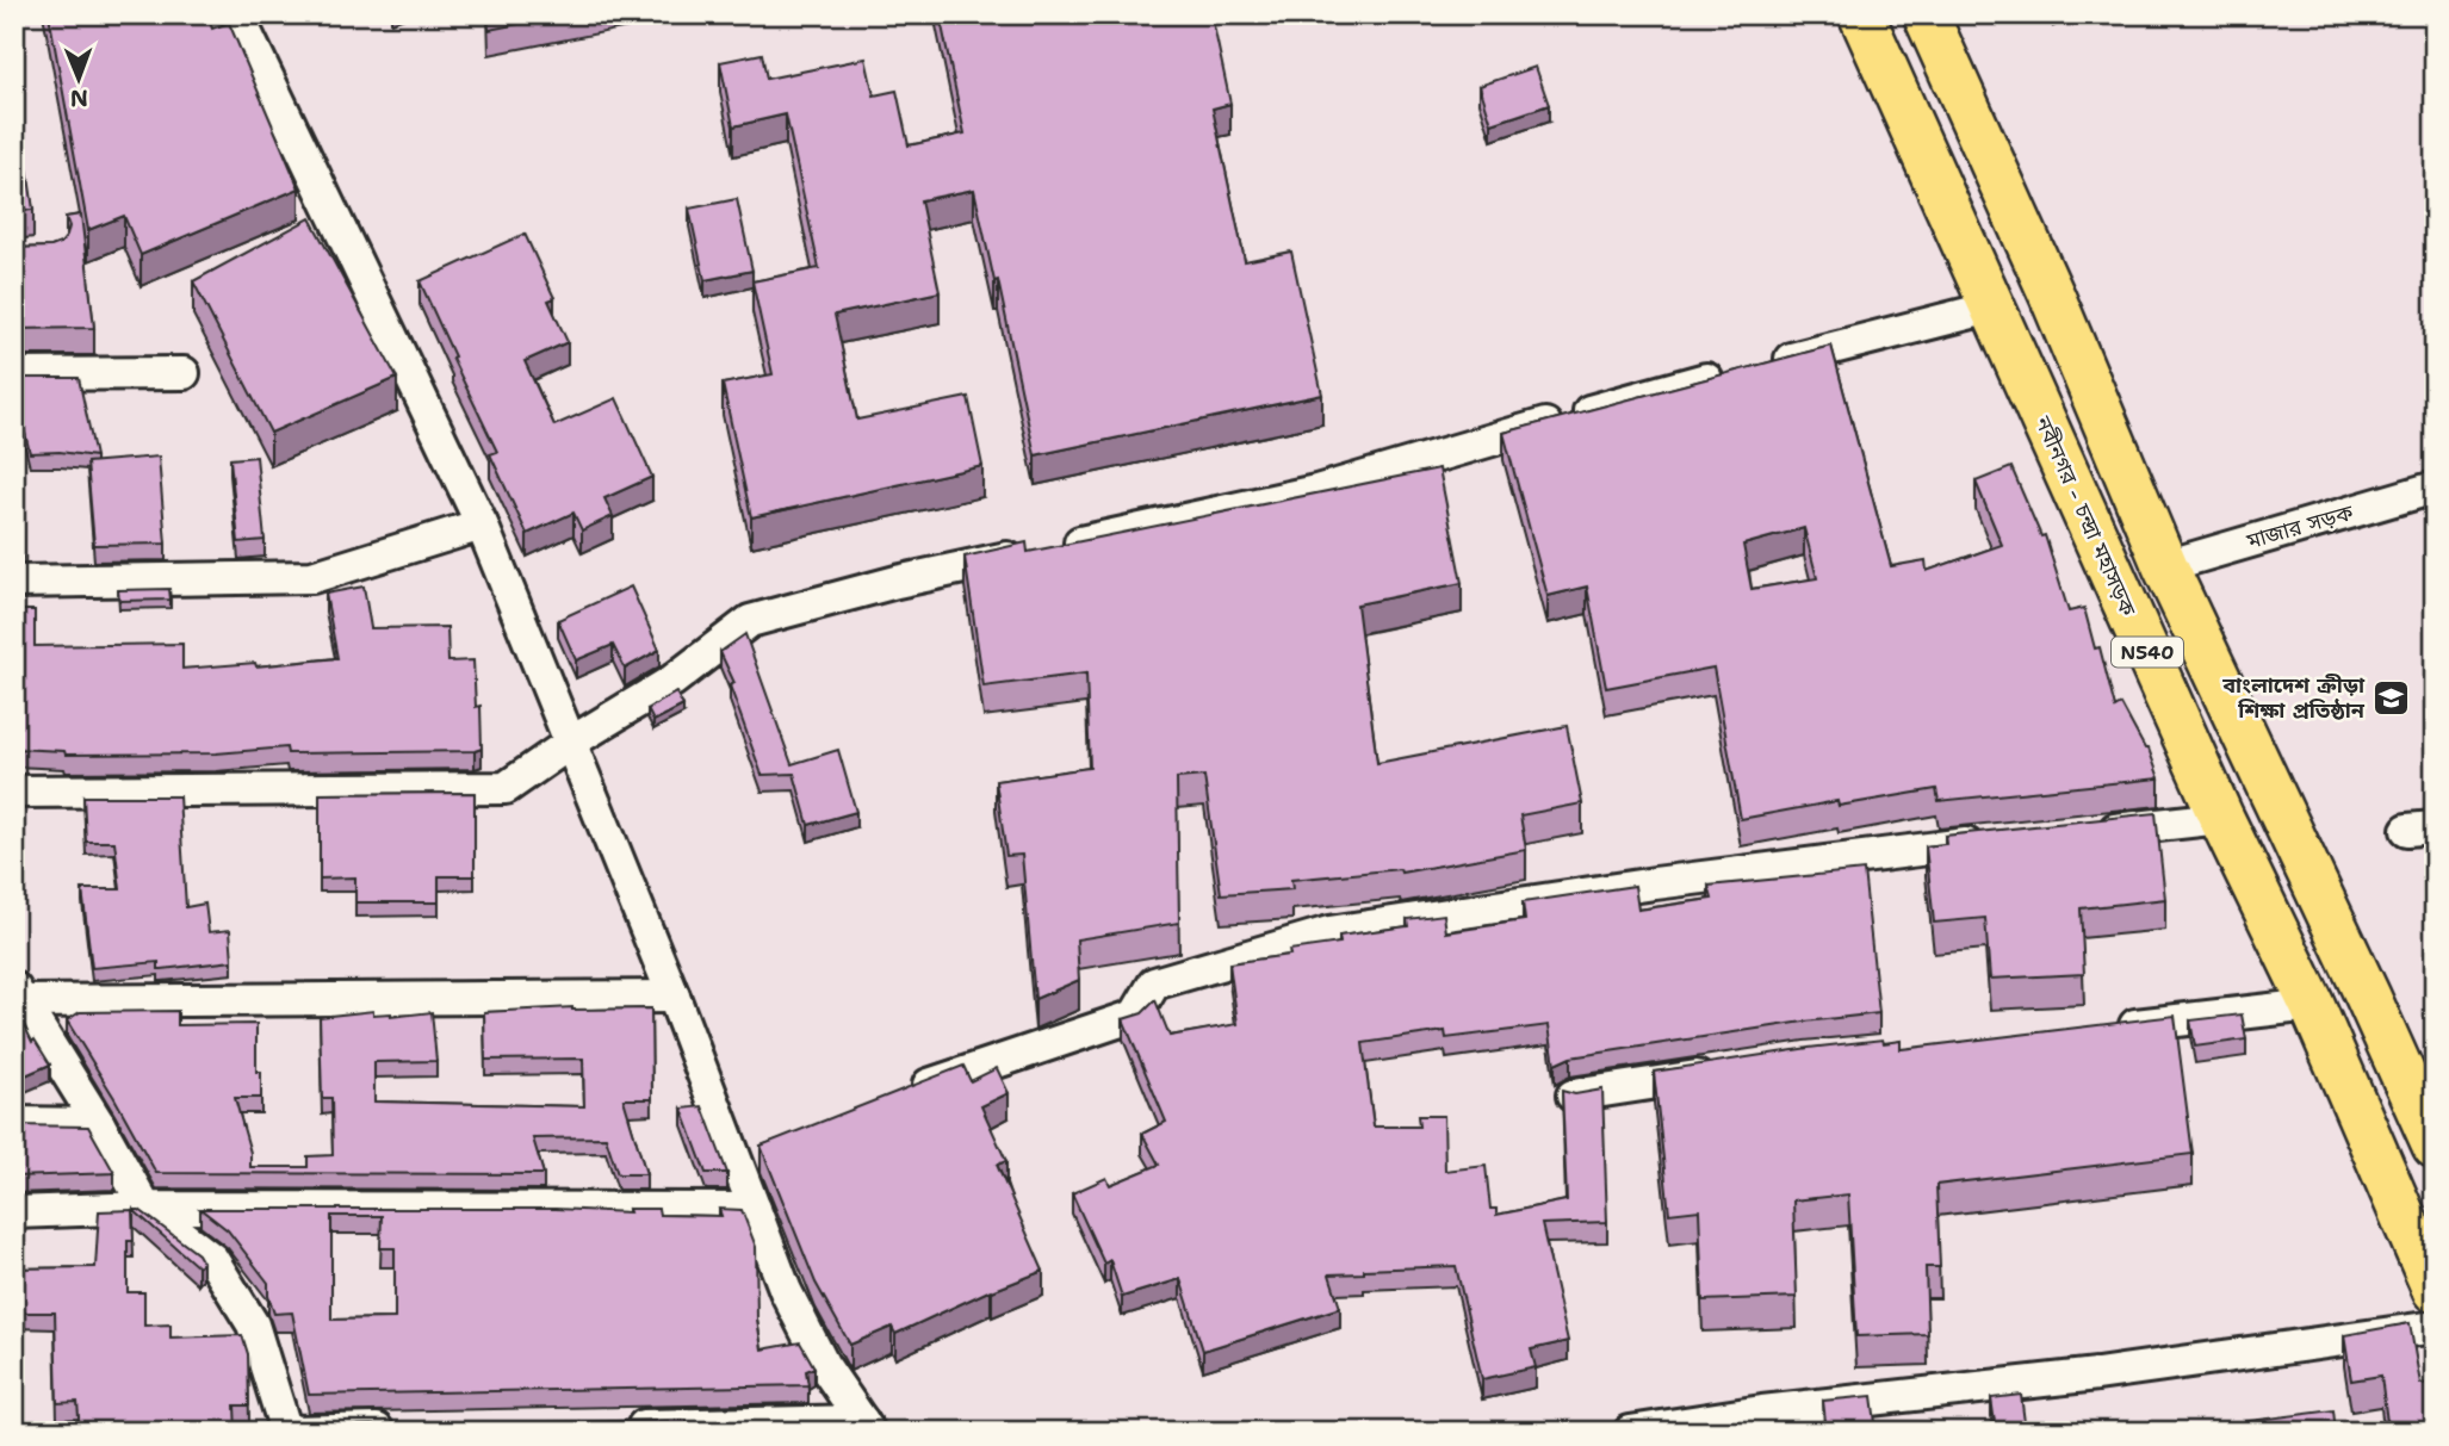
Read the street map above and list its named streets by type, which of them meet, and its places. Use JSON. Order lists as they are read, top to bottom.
{
  "streets": {
    "highway": ["নবীনগর - চন্দ্রা মহাসড়ক", "N540"],
    "street": ["মাজার সড়ক"]
  },
  "crossings": [
    ["মাজার সড়ক", "N540"]
  ],
  "places": {
    "school or university": ["বাংলাদেশ ক্রীড়া শিক্ষা প্রতিষ্ঠান"]
  },
  "north": "bottom"
}
